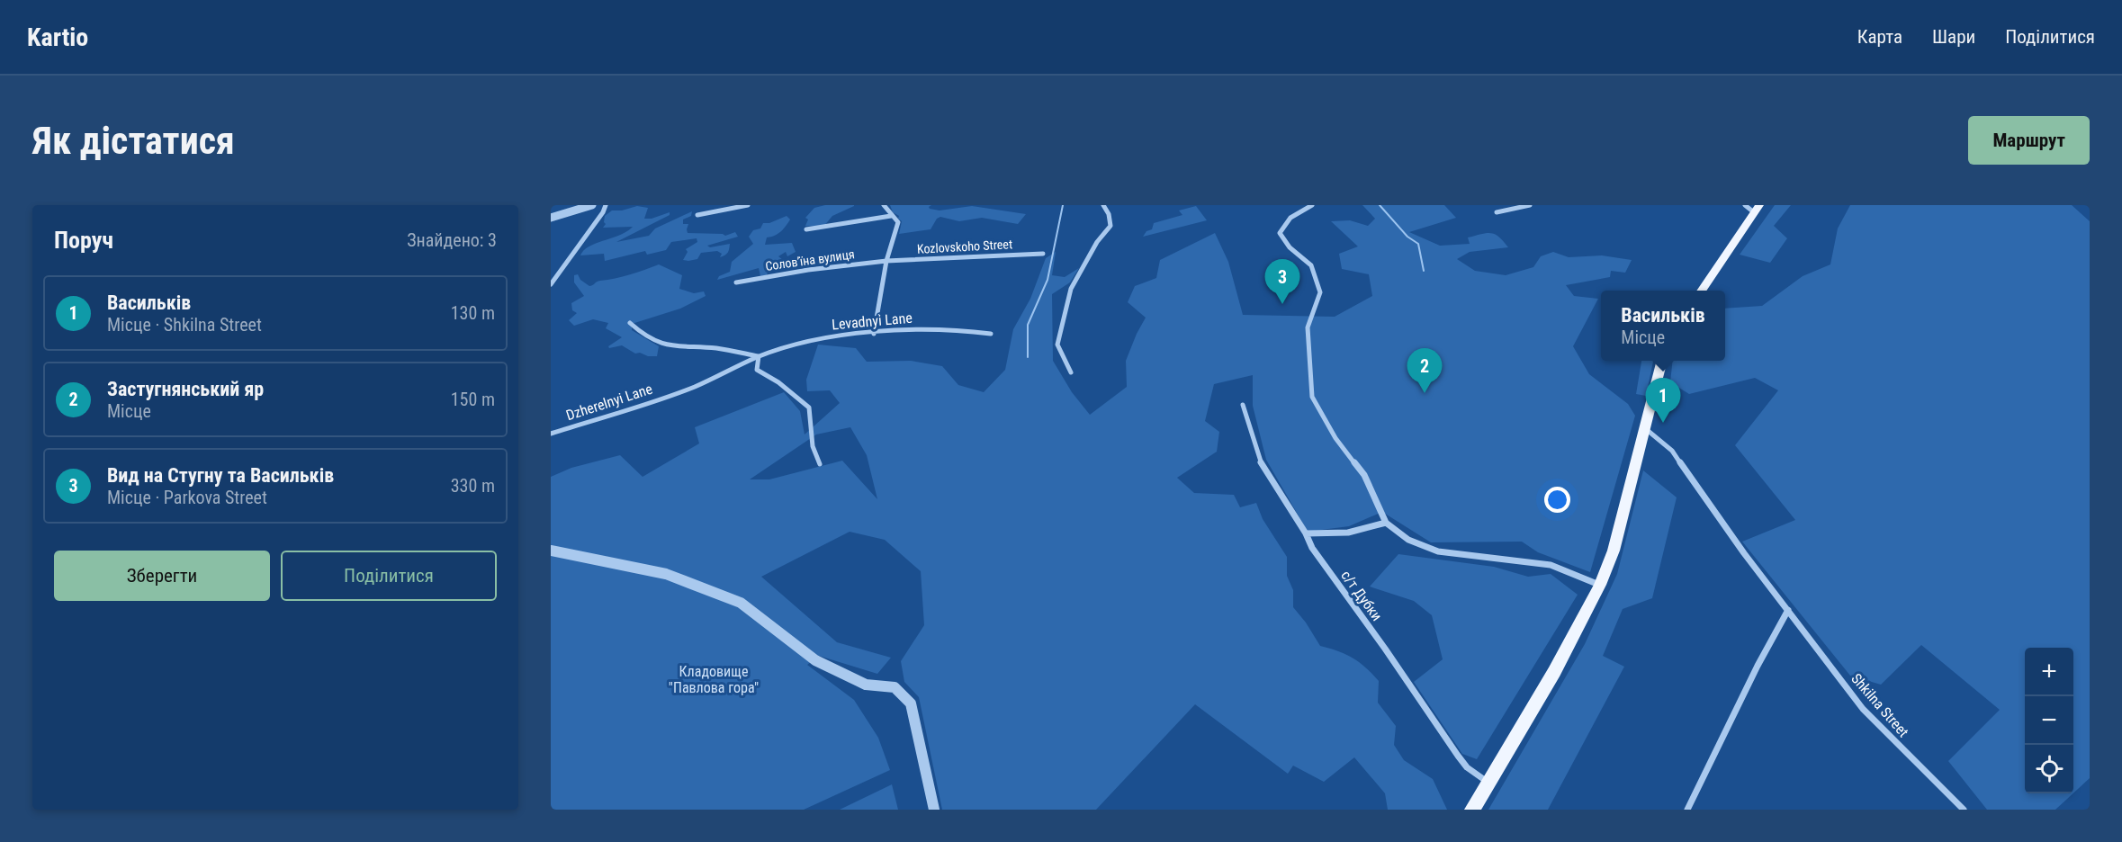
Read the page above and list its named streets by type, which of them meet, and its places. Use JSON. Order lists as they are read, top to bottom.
{
  "streets": {
    "street": [
      "Kozlovskoho Street",
      "Соловʼїна вулиця",
      "Levadnyi Lane",
      "Dzherelnyi Lane",
      "с/т Дубки",
      "Shkilna Street"
    ]
  },
  "crossings": [
    ["Kozlovskoho Street", "Соловʼїна вулиця"],
    ["Levadnyi Lane", "Dzherelnyi Lane"]
  ],
  "parks": ["Кладовище \"Павлова гора\""],
  "page": {
    "header": "Kartio",
    "nav": ["Карта", "Шари", "Поділитися"],
    "buttons": [
      "Маршрут",
      ["Зберегти", "Поділитися"]
    ],
    "title": "Як дістатися",
    "heading": ["Поруч", "Знайдено: 3"],
    "pins": ["3", "2", "1"],
    "list": [
      {
        "mark": "1",
        "name": "Васильків",
        "note": "Місце · Shkilna Street",
        "value": "130 m"
      },
      {
        "mark": "2",
        "name": "Застугнянський яр",
        "note": "Місце",
        "value": "150 m"
      },
      {
        "mark": "3",
        "name": "Вид на Стугну та Васильків",
        "note": "Місце · Parkova Street",
        "value": "330 m"
      }
    ],
    "popup": ["Васильків", "Місце"],
    "map_buttons": ["+", "−"]
  }
}
